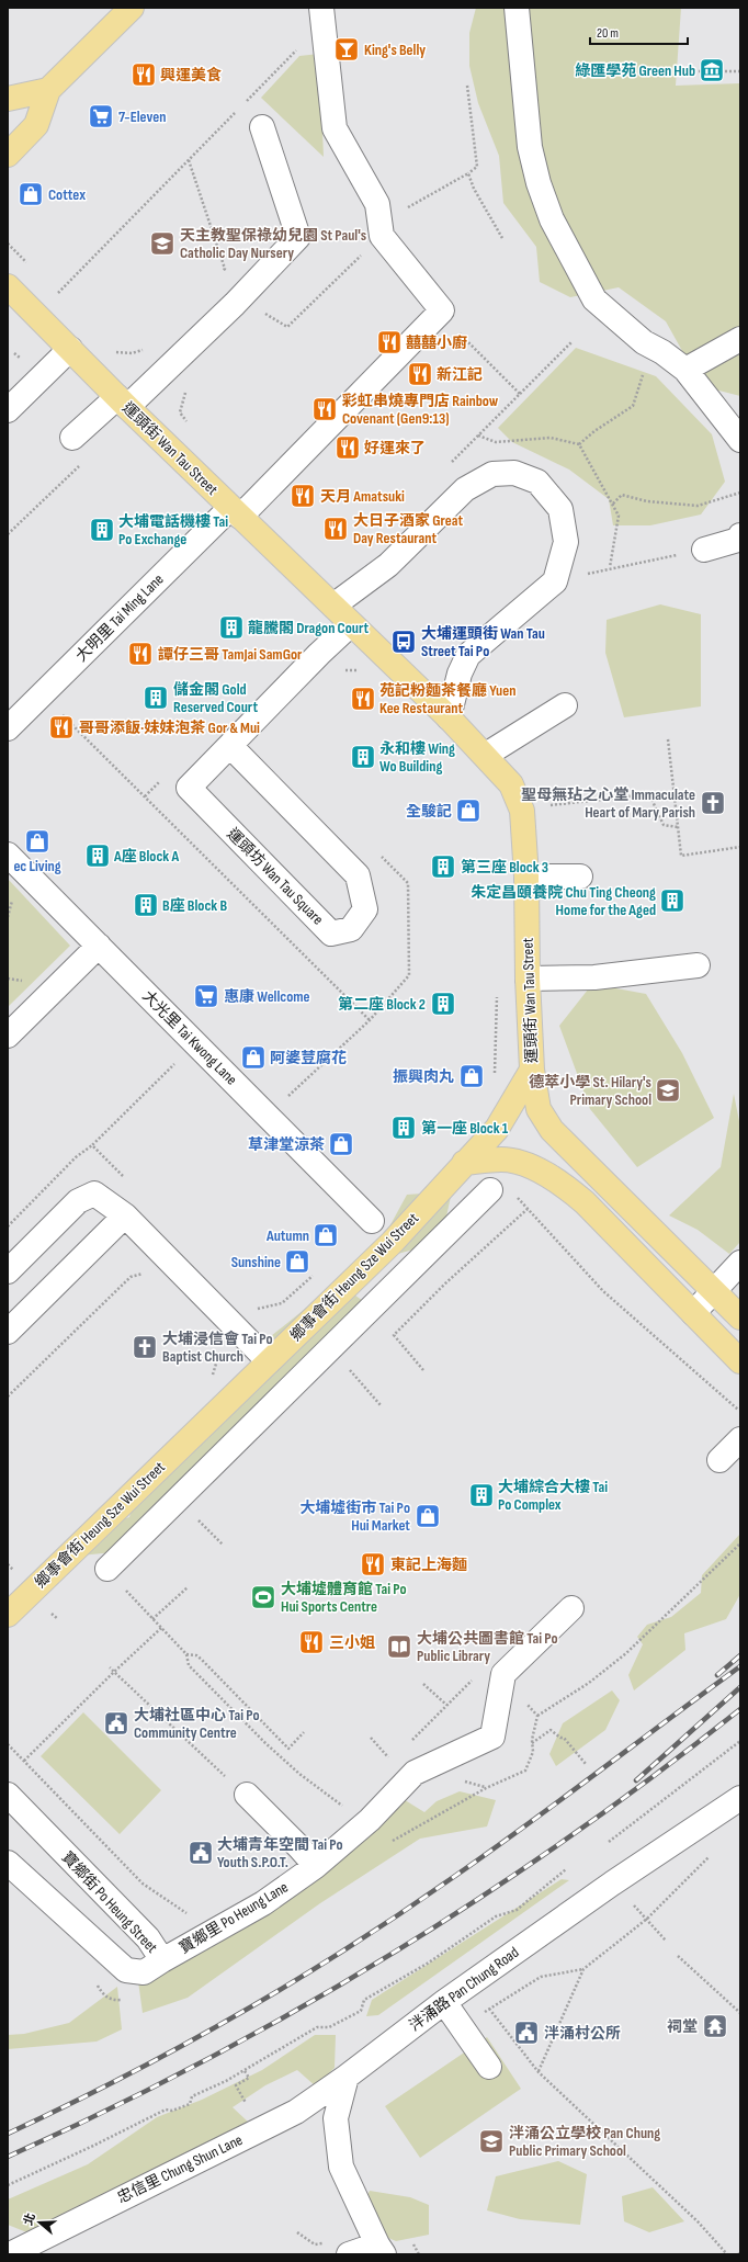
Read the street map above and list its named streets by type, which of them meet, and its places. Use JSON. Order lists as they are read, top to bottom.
{
  "streets": {
    "main road": ["運頭街 Wan Tau Street", "鄉事會街 Heung Sze Wui Street"],
    "street": [
      "大明里 Tai Ming Lane",
      "運頭坊 Wan Tau Square",
      "大光里 Tai Kwong Lane",
      "寶鄉街 Po Heung Street",
      "寶鄉里 Po Heung Lane",
      "泮涌路 Pan Chung Road",
      "忠信里 Chung Shun Lane"
    ]
  },
  "crossings": [
    ["運頭街 Wan Tau Street", "大明里 Tai Ming Lane"],
    ["運頭街 Wan Tau Street", "運頭坊 Wan Tau Square"],
    ["運頭街 Wan Tau Street", "鄉事會街 Heung Sze Wui Street"],
    ["寶鄉街 Po Heung Street", "寶鄉里 Po Heung Lane"],
    ["泮涌路 Pan Chung Road", "忠信里 Chung Shun Lane"]
  ],
  "places": {
    "bar": ["King's Belly"],
    "museum": ["綠匯學苑 Green Hub"],
    "restaurant": [
      "興運美食",
      "囍囍小廚",
      "新江記",
      "彩虹串燒專門店 Rainbow Covenant (Gen9:13)",
      "好運來了",
      "天月 Amatsuki",
      "大日子酒家 Great Day Restaurant",
      "譚仔三哥 TamJai SamGor",
      "苑記粉麵茶餐廳 Yuen Kee Restaurant",
      "哥哥添飯·妹妹泡茶 Gor & Mui",
      "東記上海麵",
      "三小姐"
    ],
    "supermarket": ["7-Eleven", "惠康 Wellcome"],
    "shop": [
      "Cottex",
      "全駿記",
      "ec Living",
      "阿婆荳腐花",
      "振興肉丸",
      "草津堂涼茶",
      "Autumn",
      "Sunshine",
      "大埔墟街市 Tai Po Hui Market"
    ],
    "school or university": ["天主教聖保祿幼兒園 St Paul's Catholic Day Nursery", "德萃小學 St. Hilary's Primary School", "泮涌公立學校 Pan Chung Public Primary School"],
    "building": [
      "大埔電話機樓 Tai Po Exchange",
      "龍騰閣 Dragon Court",
      "儲金閣 Gold Reserved Court",
      "永和樓 Wing Wo Building",
      "A座 Block A",
      "第三座 Block 3",
      "朱定昌頤養院 Chu Ting Cheong Home for the Aged",
      "B座 Block B",
      "第二座 Block 2",
      "第一座 Block 1",
      "大埔綜合大樓 Tai Po Complex"
    ],
    "bus stop": ["大埔運頭街 Wan Tau Street Tai Po"],
    "church": ["聖母無玷之心堂 Immaculate Heart of Mary Parish", "大埔浸信會 Tai Po Baptist Church"],
    "sports": ["大埔墟體育館 Tai Po Hui Sports Centre"],
    "library": ["大埔公共圖書館 Tai Po Public Library"],
    "public building": ["大埔社區中心 Tai Po Community Centre", "大埔青年空間 Tai Po Youth S.P.O.T.", "泮涌村公所"],
    "temple": ["祠堂"]
  },
  "scale_bar": "20 m",
  "north": "left"
}
